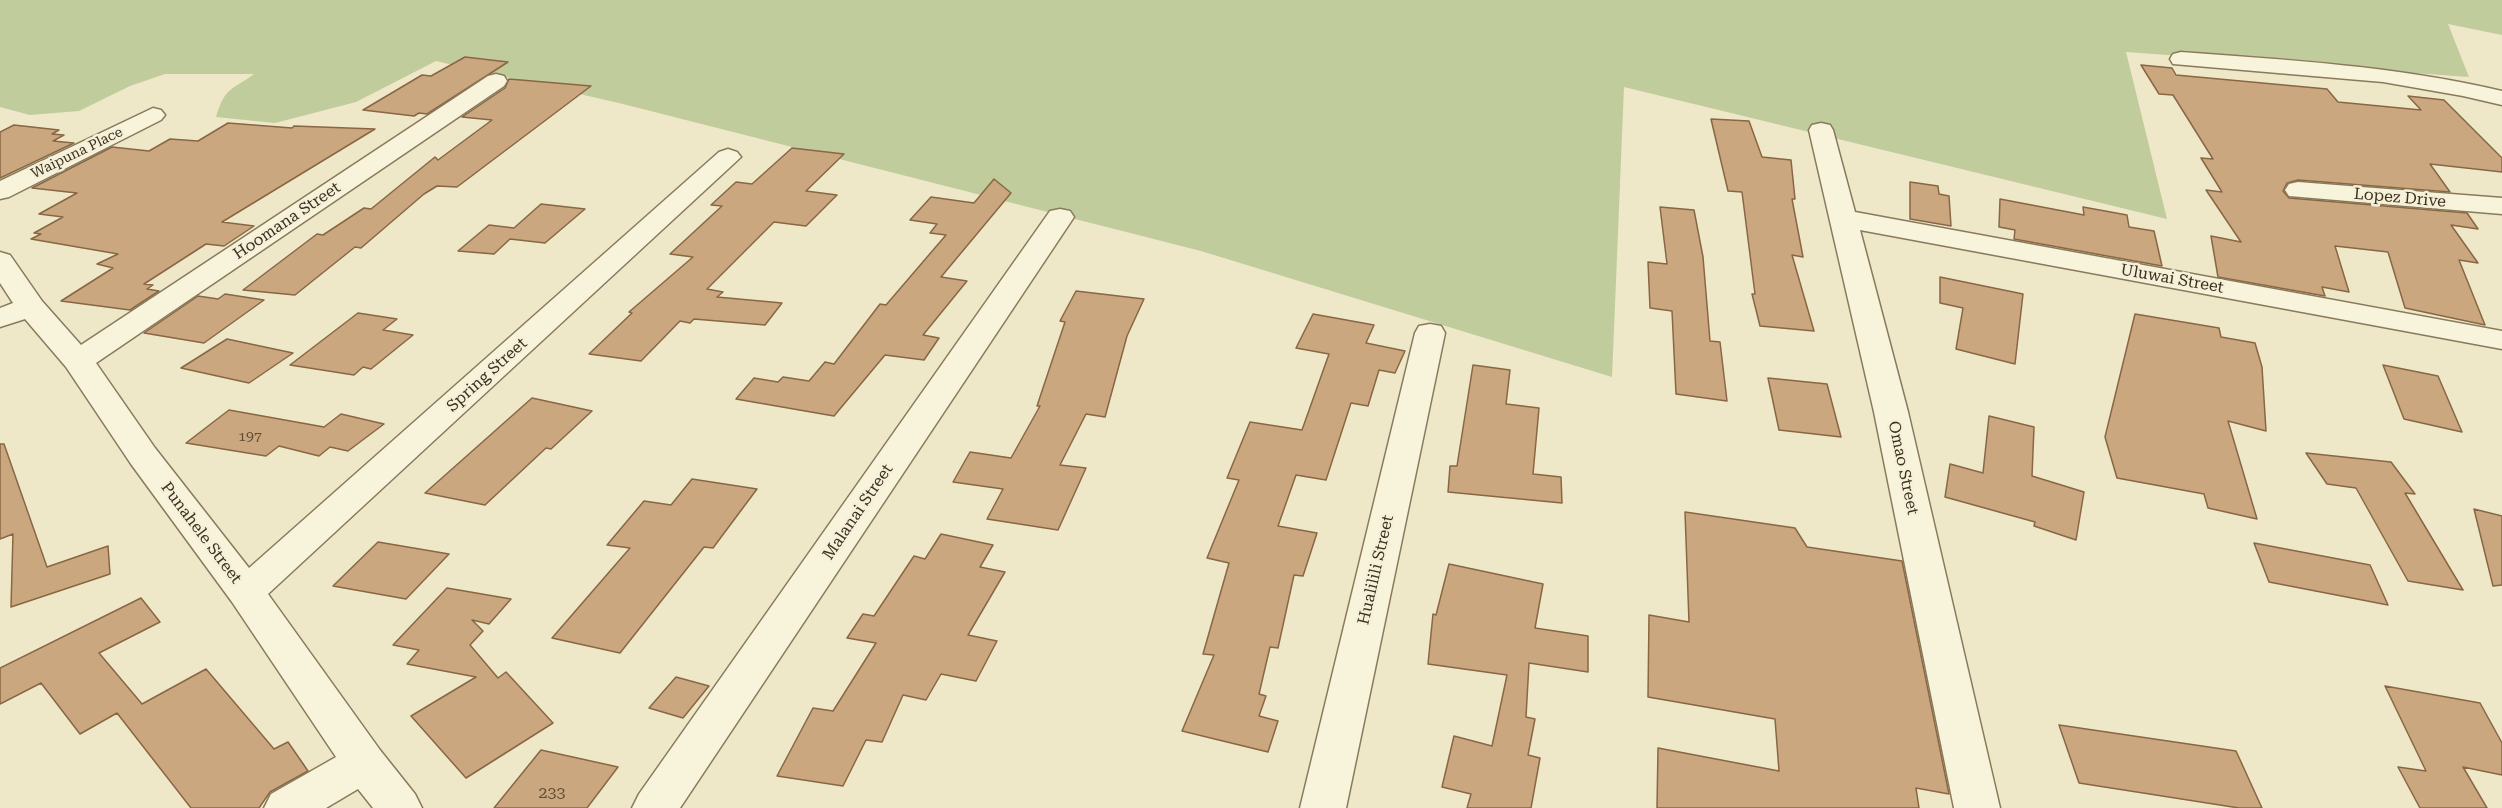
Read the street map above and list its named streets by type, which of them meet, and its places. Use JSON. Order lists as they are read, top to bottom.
{
  "streets": {
    "street": [
      "Waipuna Place",
      "Lopez Drive",
      "Hoomana Street",
      "Uluwai Street",
      "Spring Street",
      "Omao Street",
      "Malanai Street",
      "Punahele Street",
      "Hualilili Street"
    ]
  },
  "crossings": [
    ["Hoomana Street", "Punahele Street"],
    ["Uluwai Street", "Omao Street"],
    ["Spring Street", "Punahele Street"]
  ],
  "house_numbers": ["197", "233"]
}
